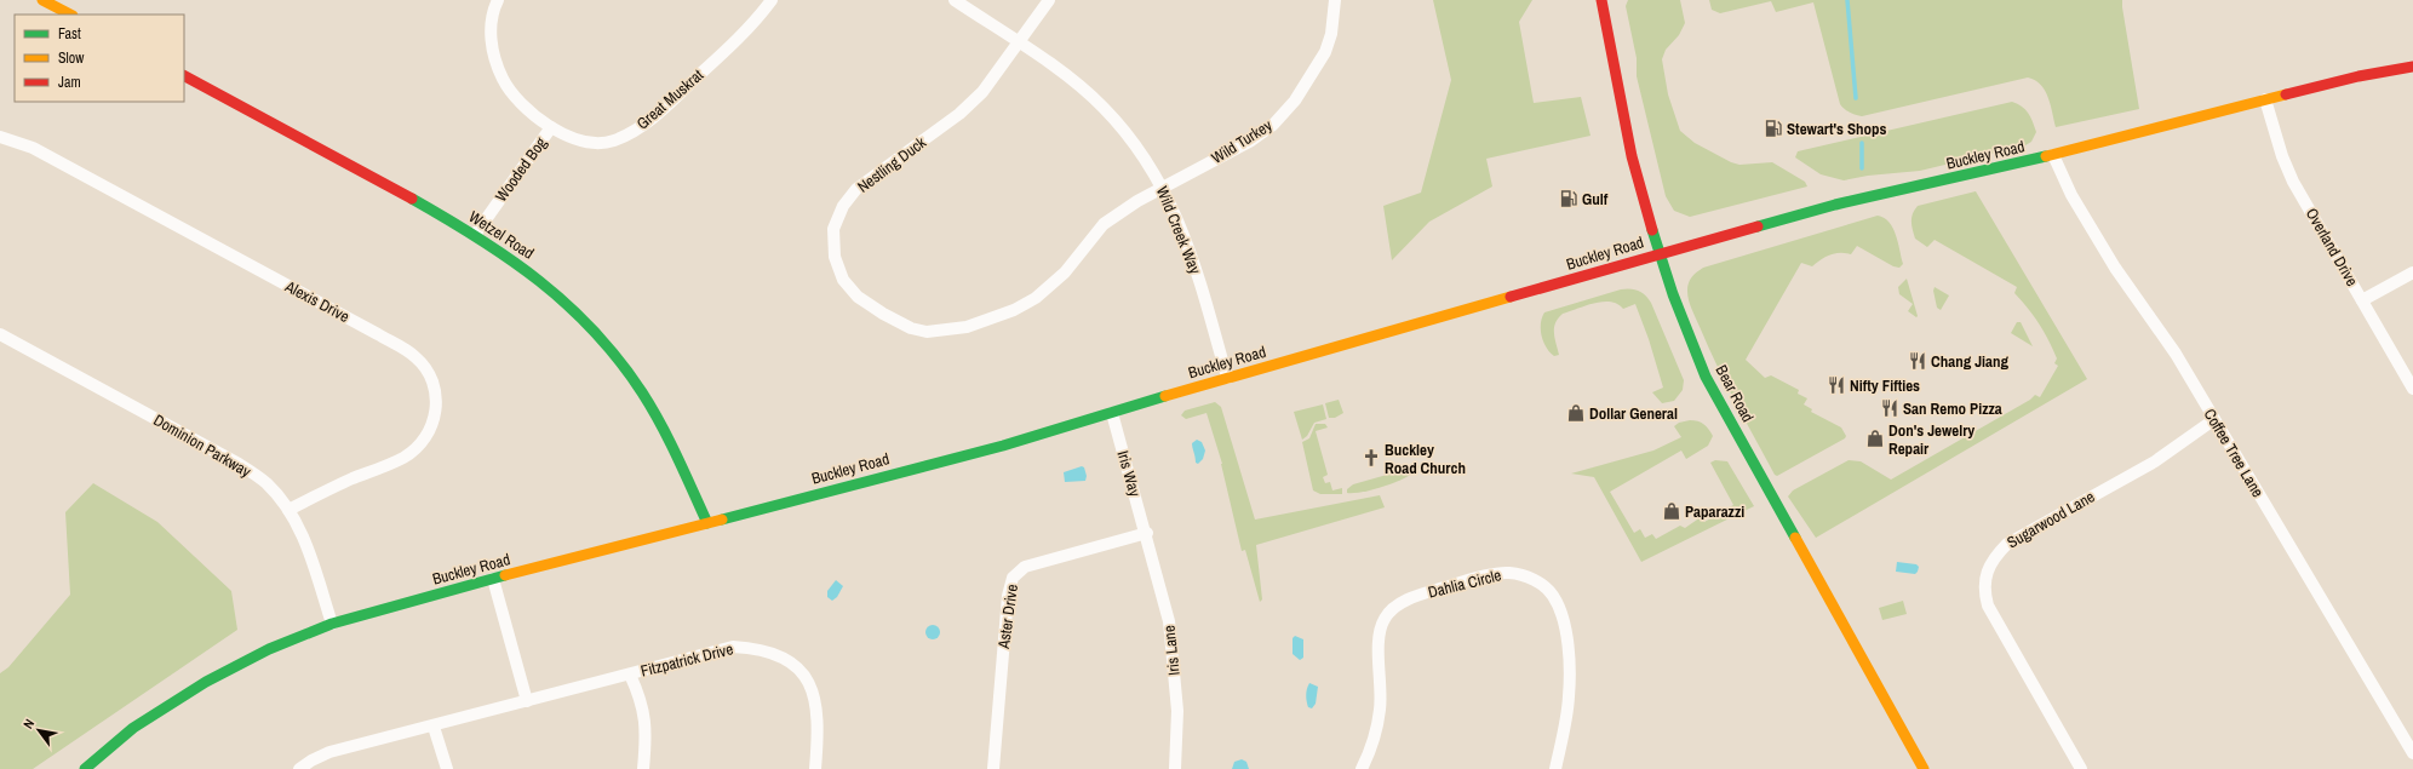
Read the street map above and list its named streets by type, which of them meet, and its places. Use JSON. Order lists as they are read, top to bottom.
{
  "streets": {
    "street": [
      "Great Muskrat",
      "Wild Turkey",
      "Buckley Road",
      "Nestling Duck",
      "Wooded Bog",
      "Wild Creek Way",
      "Wetzel Road",
      "Overland Drive",
      "Alexis Drive",
      "Bear Road",
      "Dominion Parkway",
      "Coffee Tree Lane",
      "Iris Way",
      "Sugarwood Lane",
      "Dahlia Circle",
      "Aster Drive",
      "Iris Lane",
      "Fitzpatrick Drive"
    ]
  },
  "crossings": [
    ["Great Muskrat", "Wooded Bog"],
    ["Wild Turkey", "Nestling Duck"],
    ["Wild Turkey", "Wild Creek Way"],
    ["Buckley Road", "Wild Creek Way"],
    ["Buckley Road", "Wetzel Road"],
    ["Buckley Road", "Overland Drive"],
    ["Buckley Road", "Bear Road"],
    ["Buckley Road", "Dominion Parkway"],
    ["Buckley Road", "Coffee Tree Lane"],
    ["Buckley Road", "Iris Way"],
    ["Nestling Duck", "Wild Creek Way"],
    ["Wooded Bog", "Wetzel Road"],
    ["Alexis Drive", "Dominion Parkway"],
    ["Coffee Tree Lane", "Sugarwood Lane"],
    ["Iris Way", "Aster Drive"],
    ["Iris Way", "Iris Lane"],
    ["Aster Drive", "Iris Lane"]
  ],
  "places": {
    "fuel station": ["Stewart's Shops", "Gulf"],
    "restaurant": ["Chang Jiang", "Nifty Fifties", "San Remo Pizza"],
    "shop": ["Dollar General", "Don's Jewelry Repair", "Paparazzi"],
    "church": ["Buckley Road Church"]
  },
  "legend": ["Fast", "Slow", "Jam"],
  "north": "top left"
}
